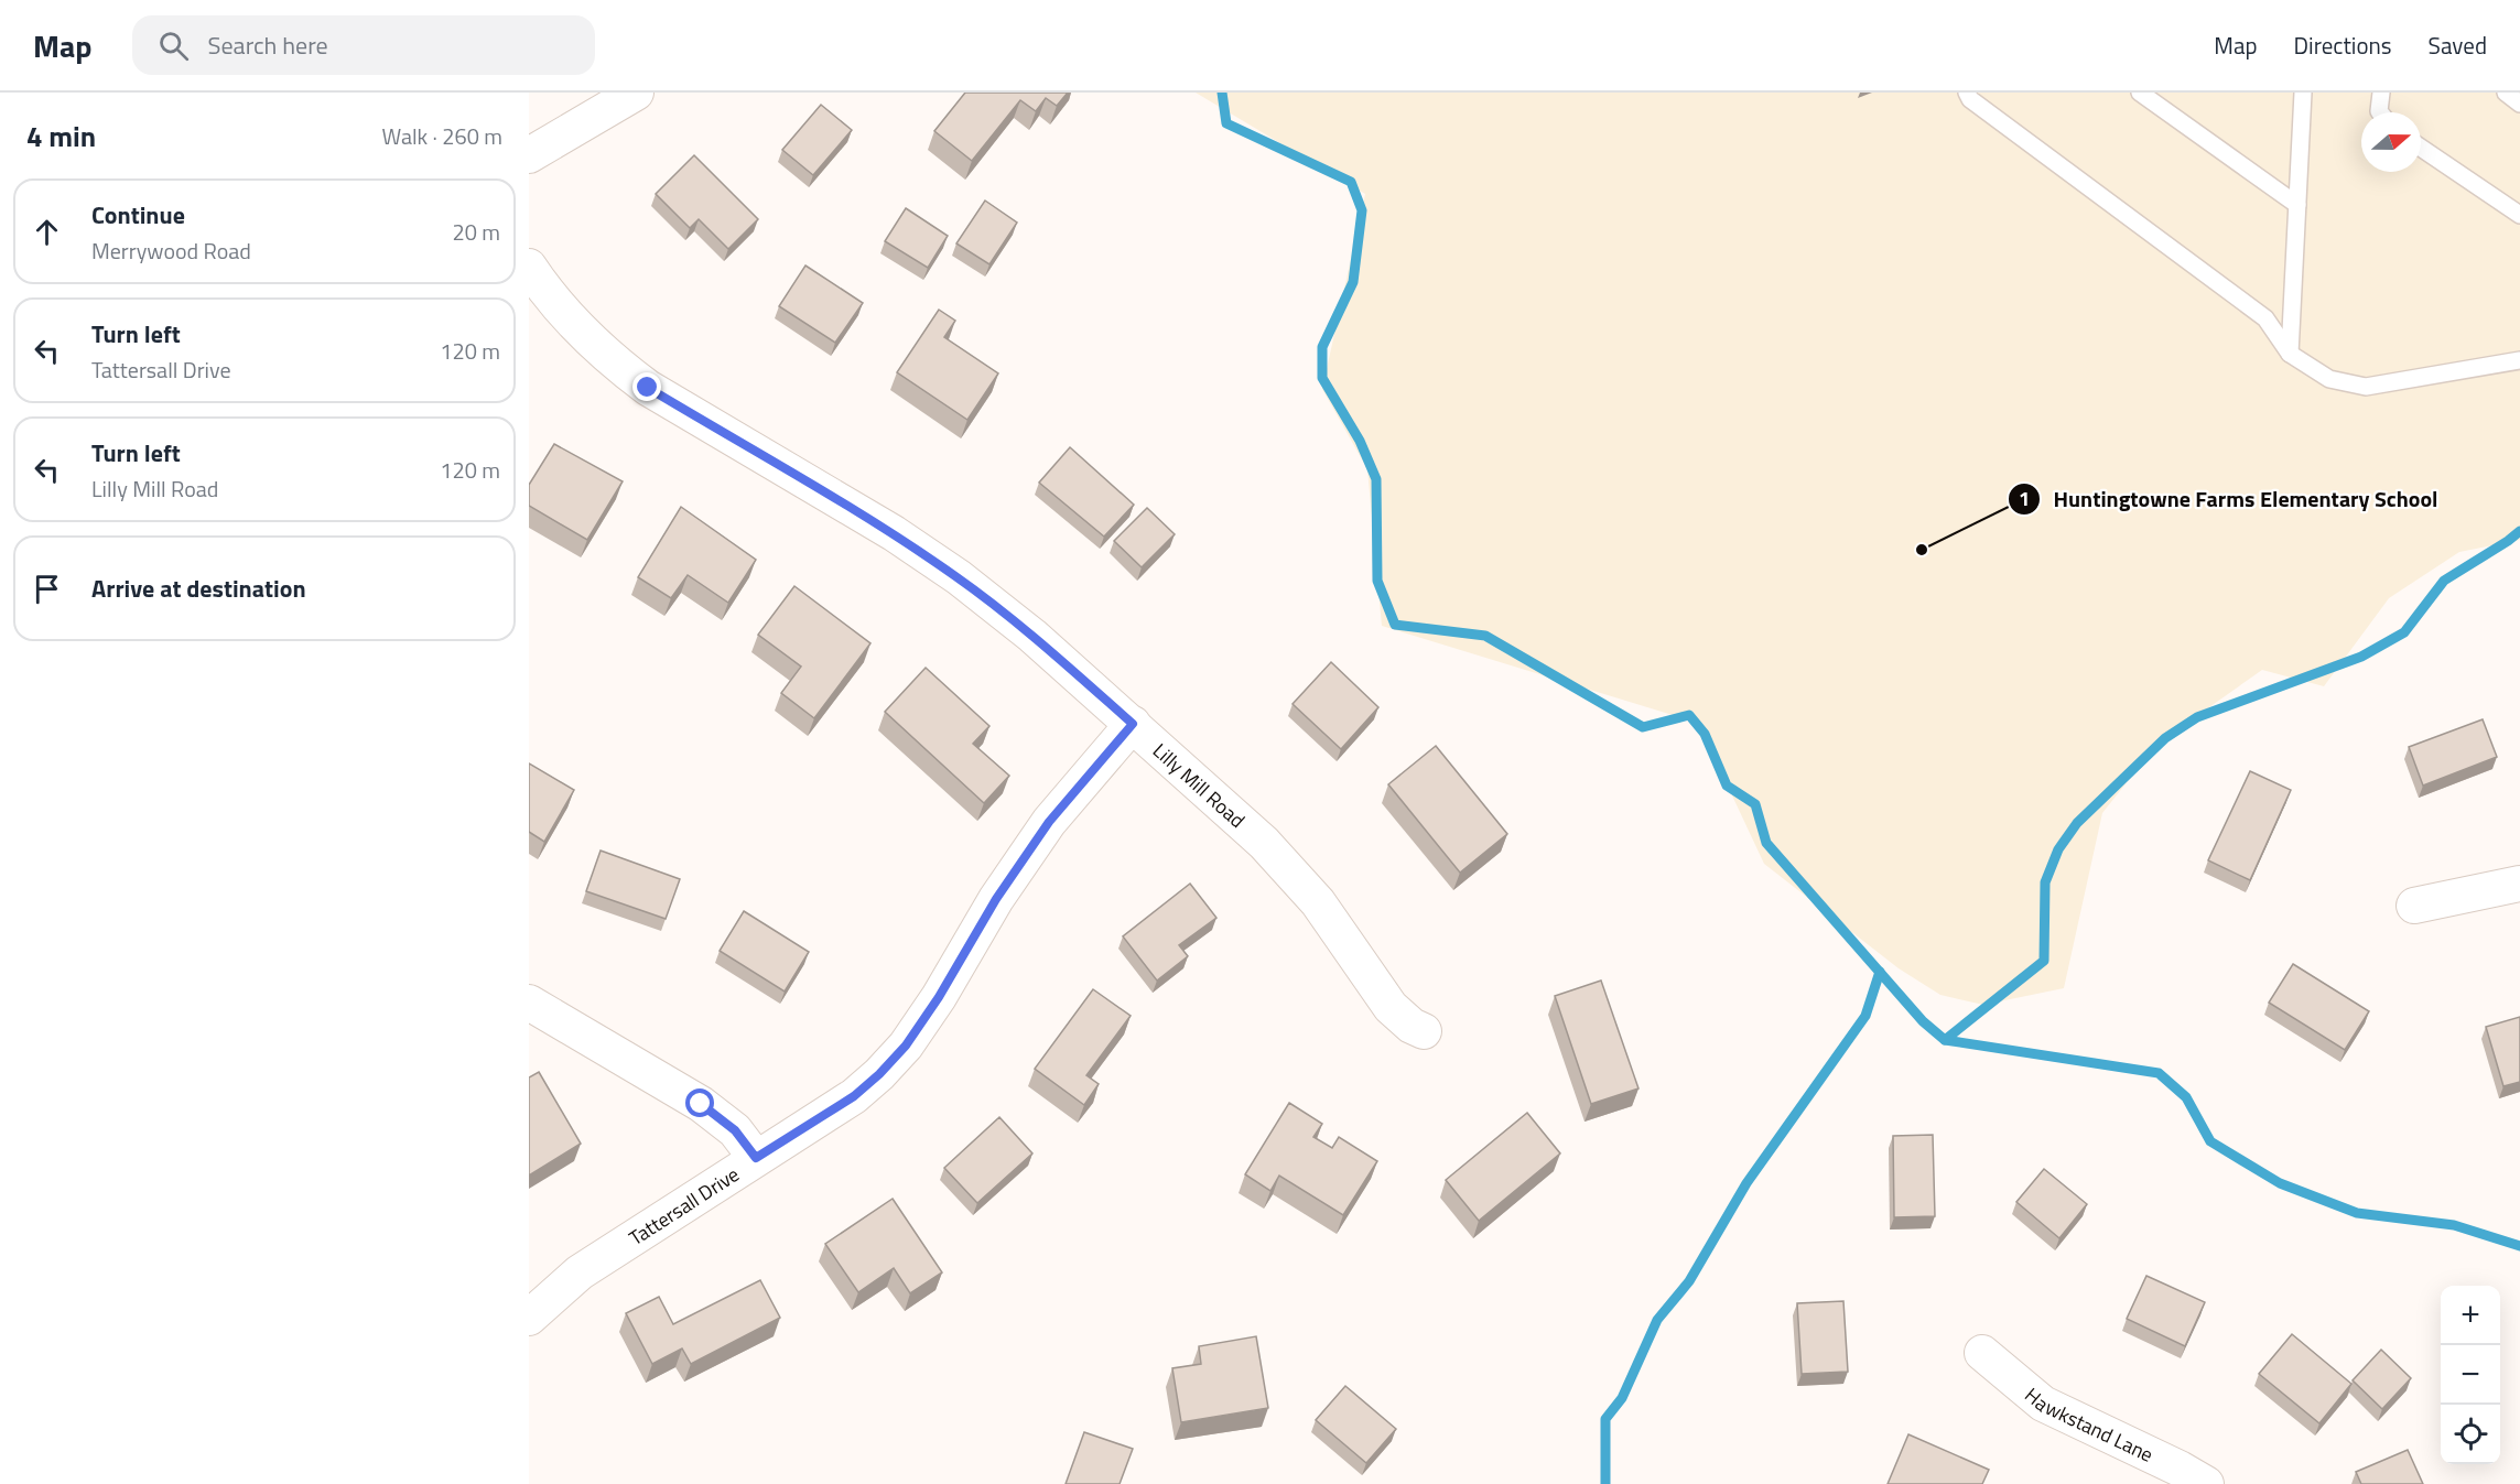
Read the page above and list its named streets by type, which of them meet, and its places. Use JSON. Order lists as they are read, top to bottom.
{
  "streets": {
    "street": ["Lilly Mill Road", "Tattersall Drive", "Hawkstand Lane"]
  },
  "crossings": [
    ["Lilly Mill Road", "Tattersall Drive"]
  ],
  "places": ["Huntingtowne Farms Elementary School"],
  "north": "right",
  "page": {
    "header": "Map",
    "search": "Search here",
    "nav": ["Map", "Directions", "Saved"],
    "heading": ["4 min", "Walk · 260 m"],
    "list": [
      ["Continue", "Merrywood Road", "20 m"],
      ["Turn left", "Tattersall Drive", "120 m"],
      ["Turn left", "Lilly Mill Road", "120 m"],
      "Arrive at destination"
    ],
    "map_buttons": ["+", "−"]
  }
}
